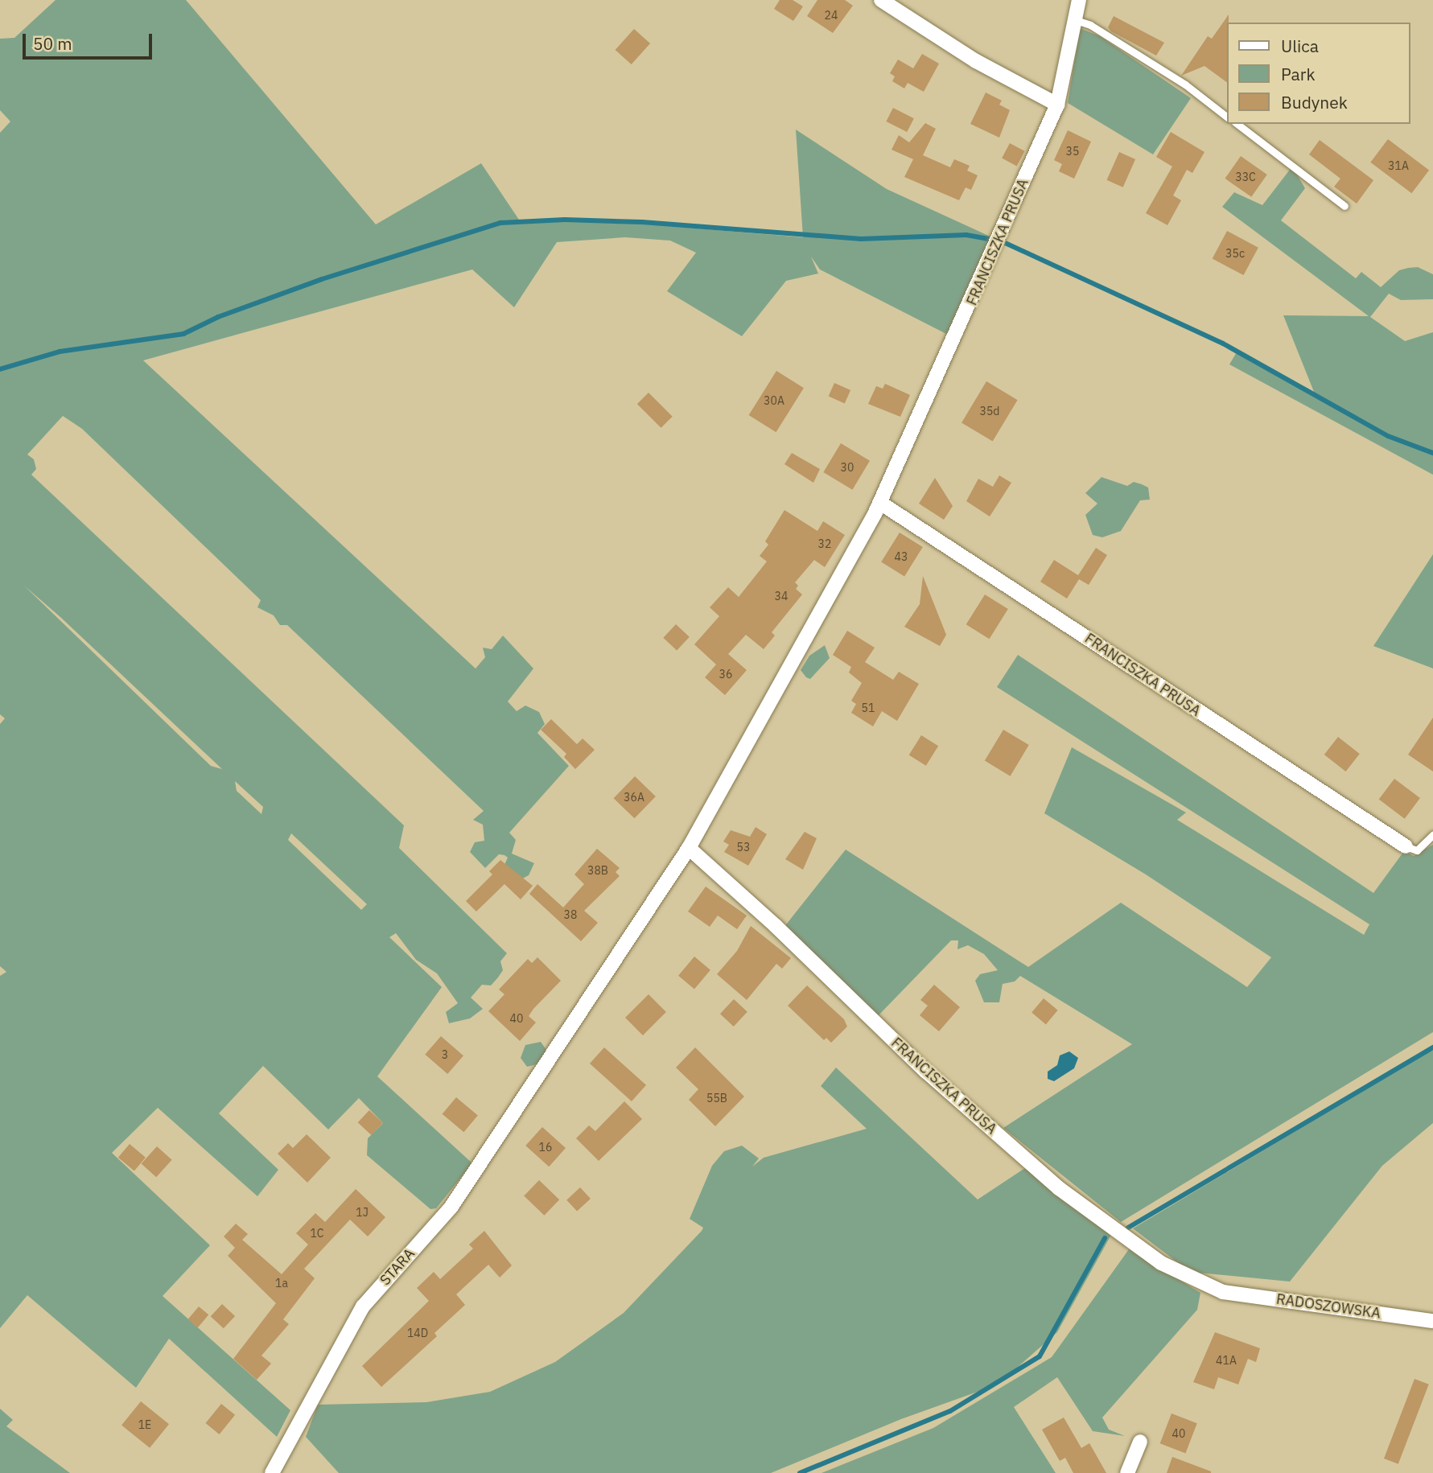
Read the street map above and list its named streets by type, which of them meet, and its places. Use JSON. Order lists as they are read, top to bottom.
{
  "streets": {
    "street": ["FRANCISZKA PRUSA", "STARA", "RADOSZOWSKA"]
  },
  "crossings": [
    ["FRANCISZKA PRUSA", "STARA"],
    ["FRANCISZKA PRUSA", "RADOSZOWSKA"]
  ],
  "house_numbers": [
    "24",
    "35",
    "31A",
    "33C",
    "35c",
    "30A",
    "35d",
    "30",
    "32",
    "43",
    "34",
    "36",
    "51",
    "36A",
    "53",
    "38B",
    "38",
    "40",
    "3",
    "55B",
    "16",
    "1J",
    "1C",
    "1a",
    "14D",
    "41A",
    "1E",
    "40"
  ],
  "legend": ["Ulica", "Park", "Budynek"],
  "scale_bar": "50 m"
}
